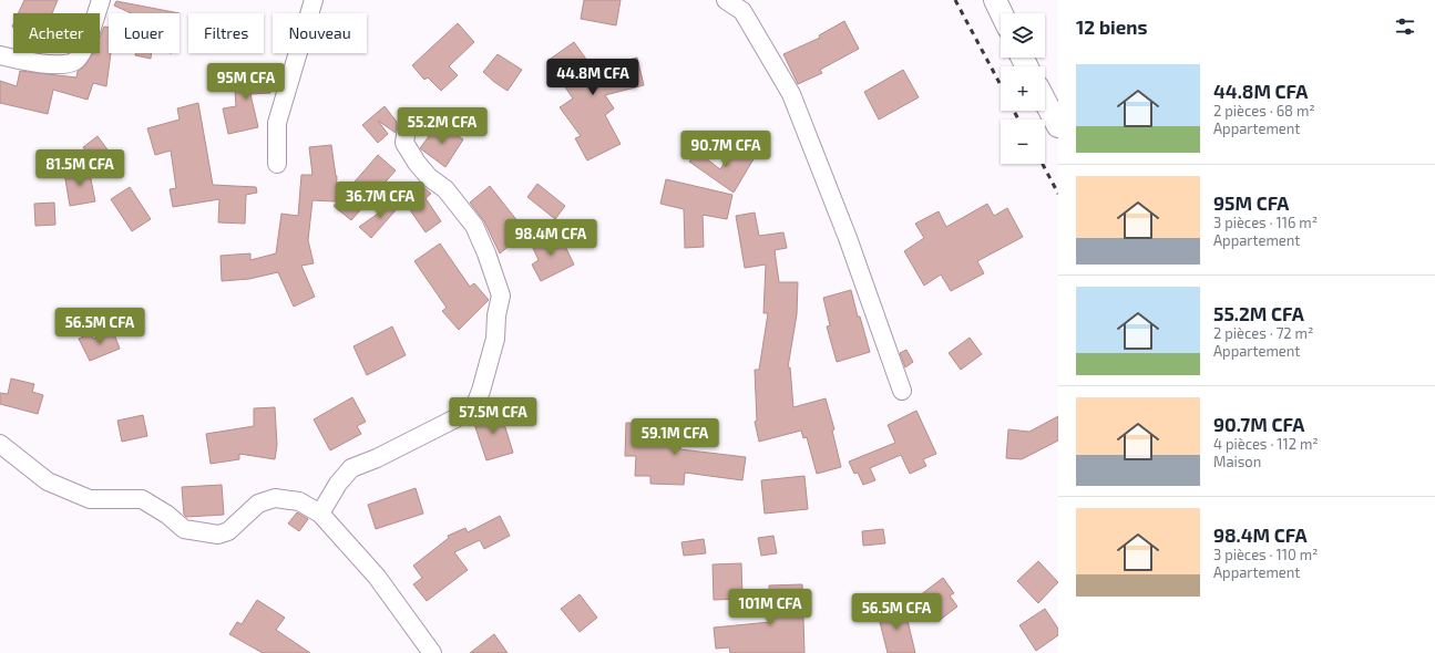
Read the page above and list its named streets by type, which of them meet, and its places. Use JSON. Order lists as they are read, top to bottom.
{
  "page": {
    "heading": "12 biens",
    "map_buttons": ["+", "−"],
    "chip": [
      "Acheter",
      "Louer",
      "Filtres",
      "Nouveau"
    ],
    "list": [
      {
        "name": "44.8M CFA",
        "note": "2 pièces · 68 m² · Appartement"
      },
      {
        "name": "95M CFA",
        "note": "3 pièces · 116 m² · Appartement"
      },
      {
        "name": "55.2M CFA",
        "note": "2 pièces · 72 m² · Appartement"
      },
      {
        "name": "90.7M CFA",
        "note": "4 pièces · 112 m² · Maison"
      },
      {
        "name": "98.4M CFA",
        "note": "3 pièces · 110 m² · Appartement"
      }
    ],
    "price": [
      "44.8M CFA",
      "95M CFA",
      "55.2M CFA",
      "90.7M CFA",
      "81.5M CFA",
      "36.7M CFA",
      "98.4M CFA",
      "56.5M CFA",
      "57.5M CFA",
      "59.1M CFA",
      "101M CFA",
      "56.5M CFA"
    ]
  }
}
